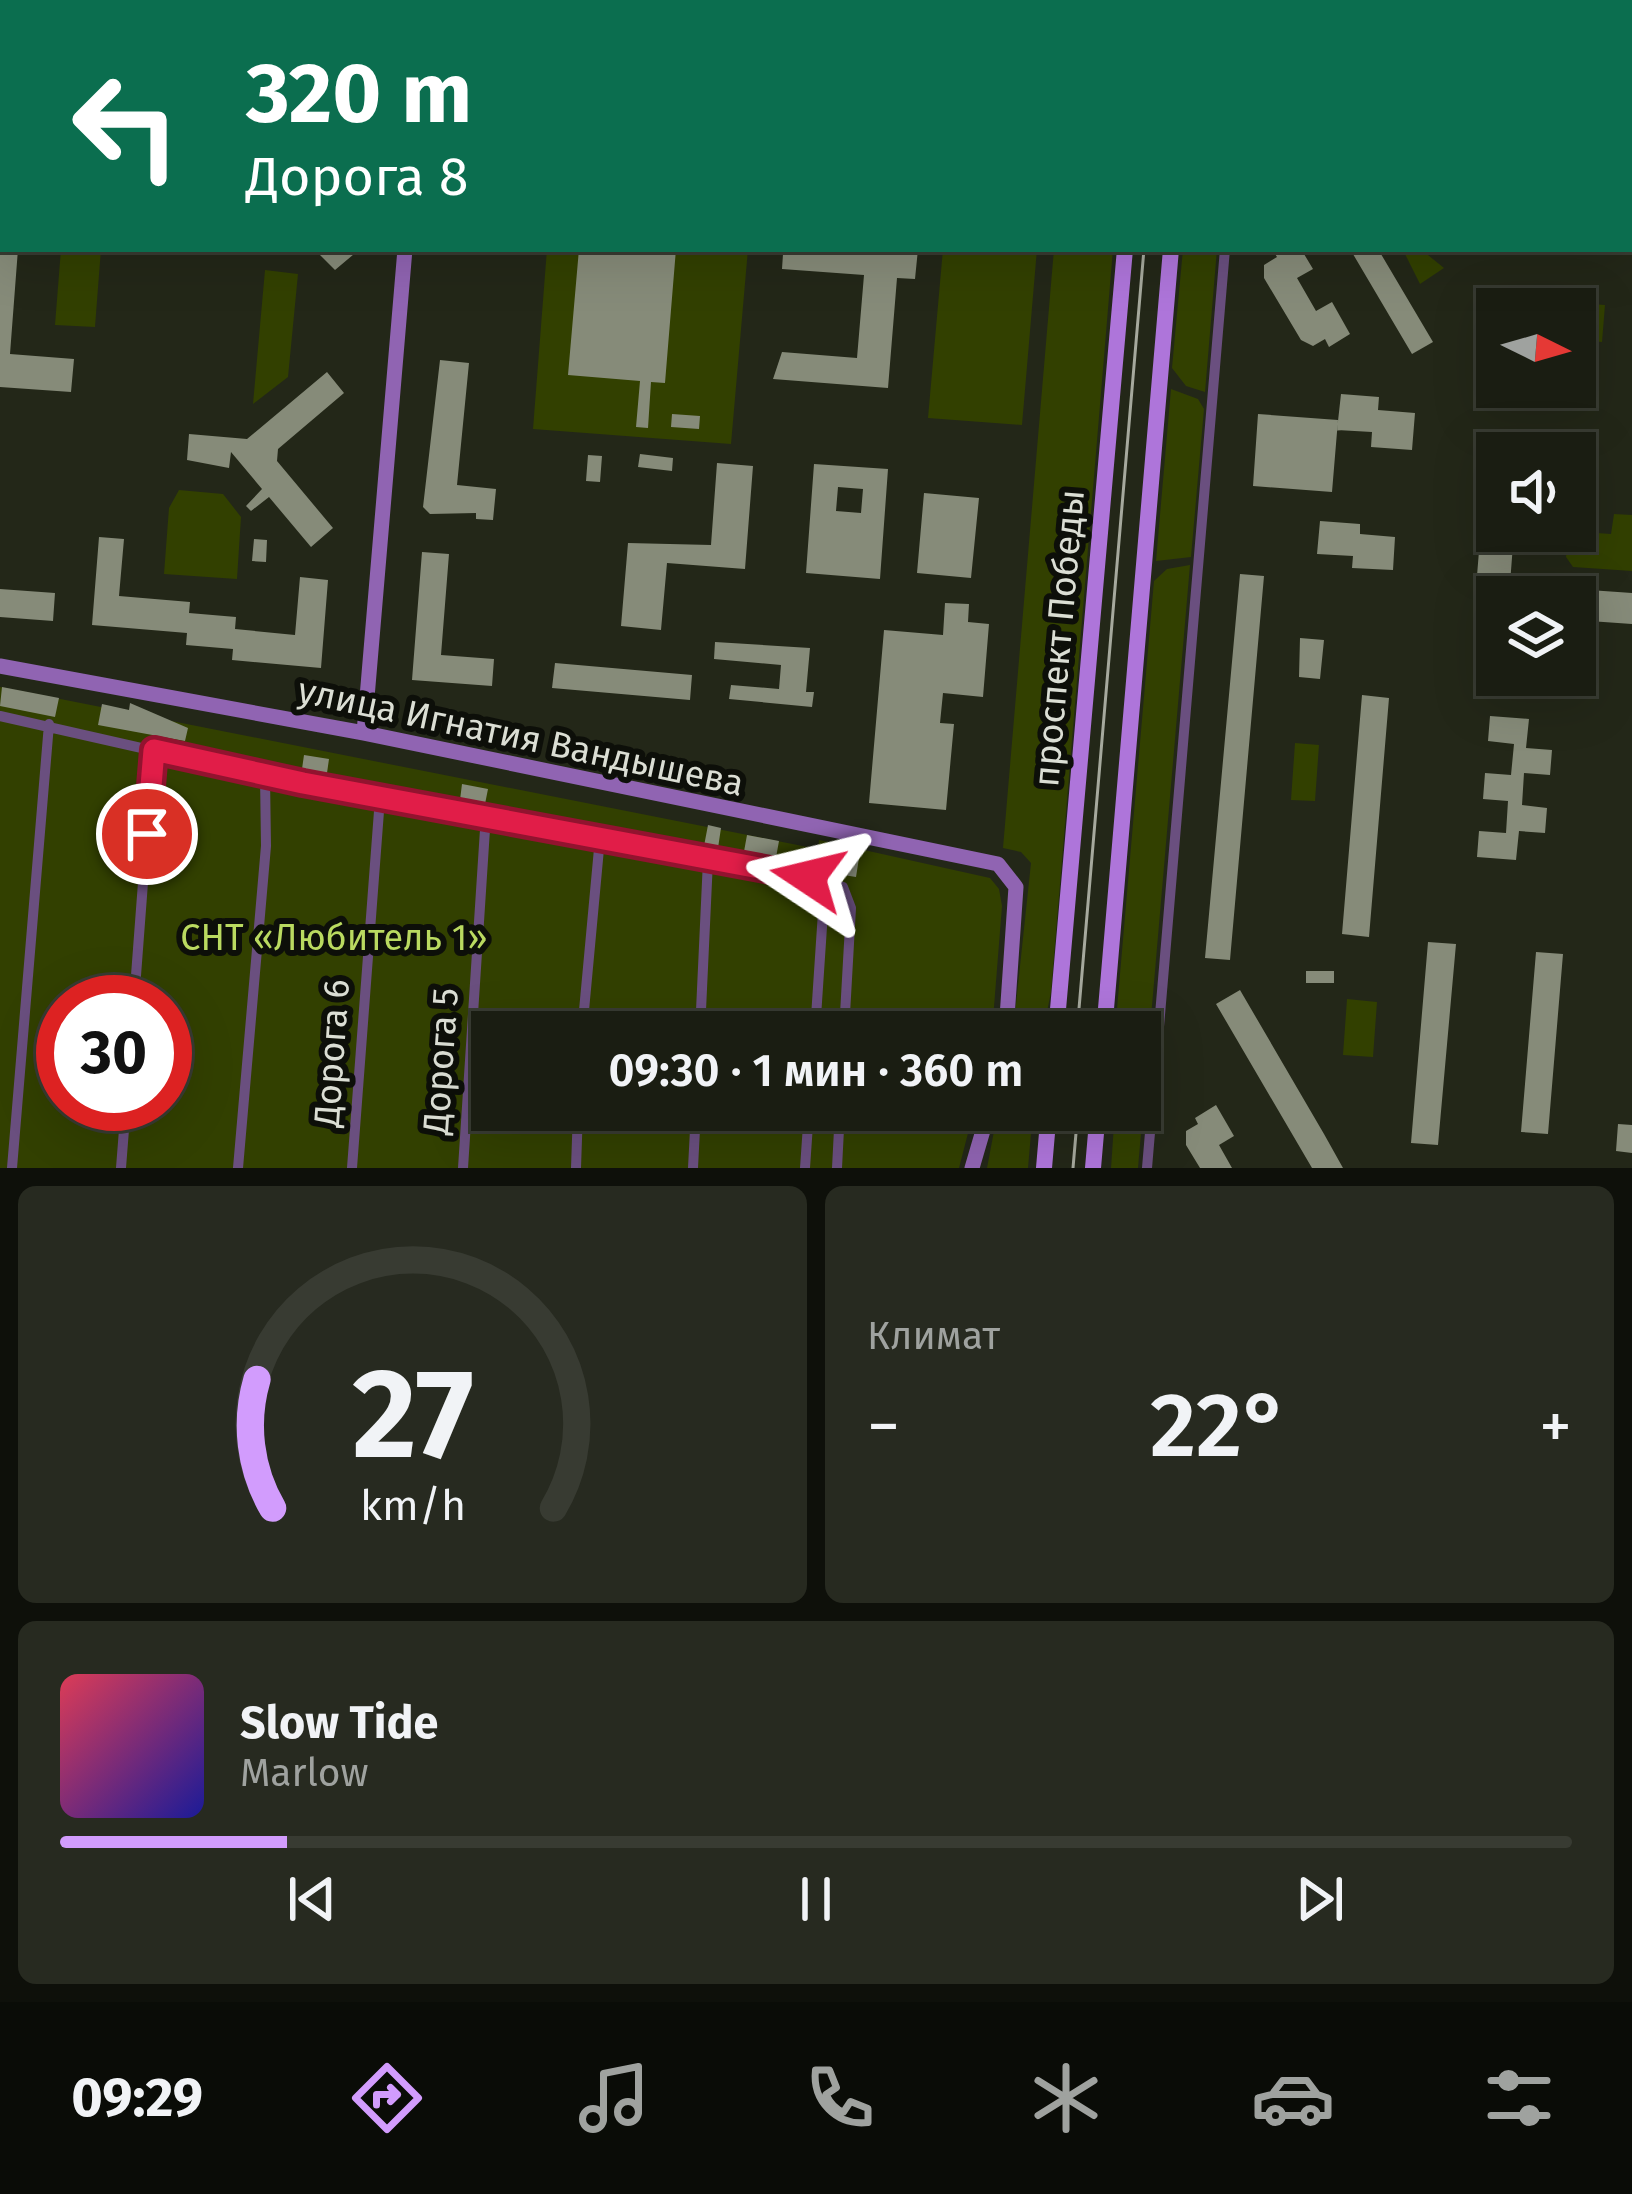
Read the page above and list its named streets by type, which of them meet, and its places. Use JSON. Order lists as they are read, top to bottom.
{
  "streets": {
    "main road": ["проспект Победы"],
    "street": ["улица Игнатия Вандышева", "Дорога 6", "Дорога 5"]
  },
  "parks": ["СНТ «Любитель 1»"],
  "north": "right",
  "page": {
    "turn": ["320 m", "Дорога 8"],
    "limit": "30",
    "trip": "09:30 · 1 мин · 360 m",
    "tile": "Климат",
    "heat": ["−", "22°", "+"],
    "song": ["Slow Tide", "Marlow"],
    "tabs": "09:29",
    "gauge": ["27", "km/h"]
  }
}
